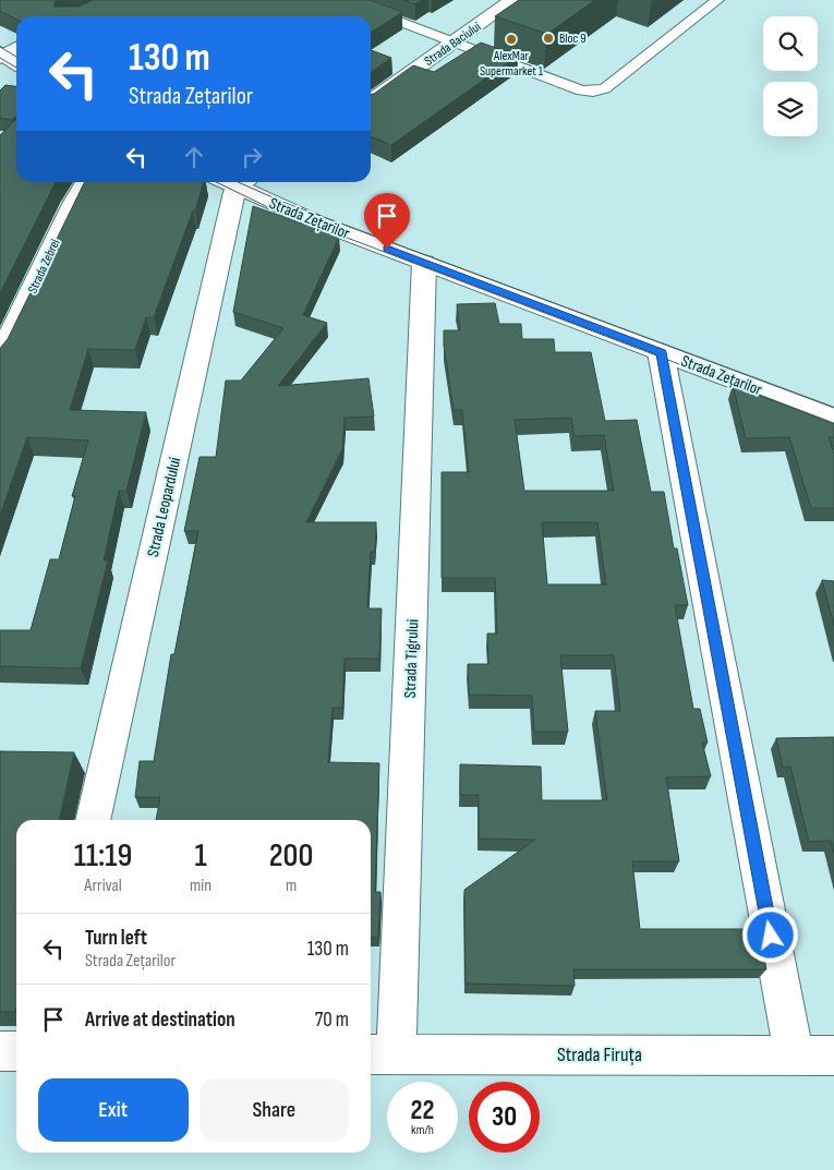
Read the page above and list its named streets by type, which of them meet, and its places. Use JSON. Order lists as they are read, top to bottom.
{
  "streets": {
    "street": [
      "Strada Baciului",
      "Strada Zețarilor",
      "Strada Zebrei",
      "Strada Leopardului",
      "Strada Tigrului",
      "Strada Firuța"
    ]
  },
  "crossings": [
    ["Strada Zețarilor", "Strada Tigrului"],
    ["Strada Tigrului", "Strada Firuța"]
  ],
  "places": ["Bloc 9", "AlexMar Supermarket 1"],
  "page": {
    "turn": ["130 m", "Strada Zețarilor"],
    "eta": [
      "11:19",
      "Arrival",
      "1",
      "min",
      "200",
      "m"
    ],
    "list": [
      {
        "name": "Turn left",
        "note": "Strada Zețarilor",
        "value": "130 m"
      },
      {
        "name": "Arrive at destination",
        "value": "70 m"
      }
    ],
    "buttons": ["Exit", "Share"],
    "speed": "22 km/h",
    "limit": "30"
  }
}
